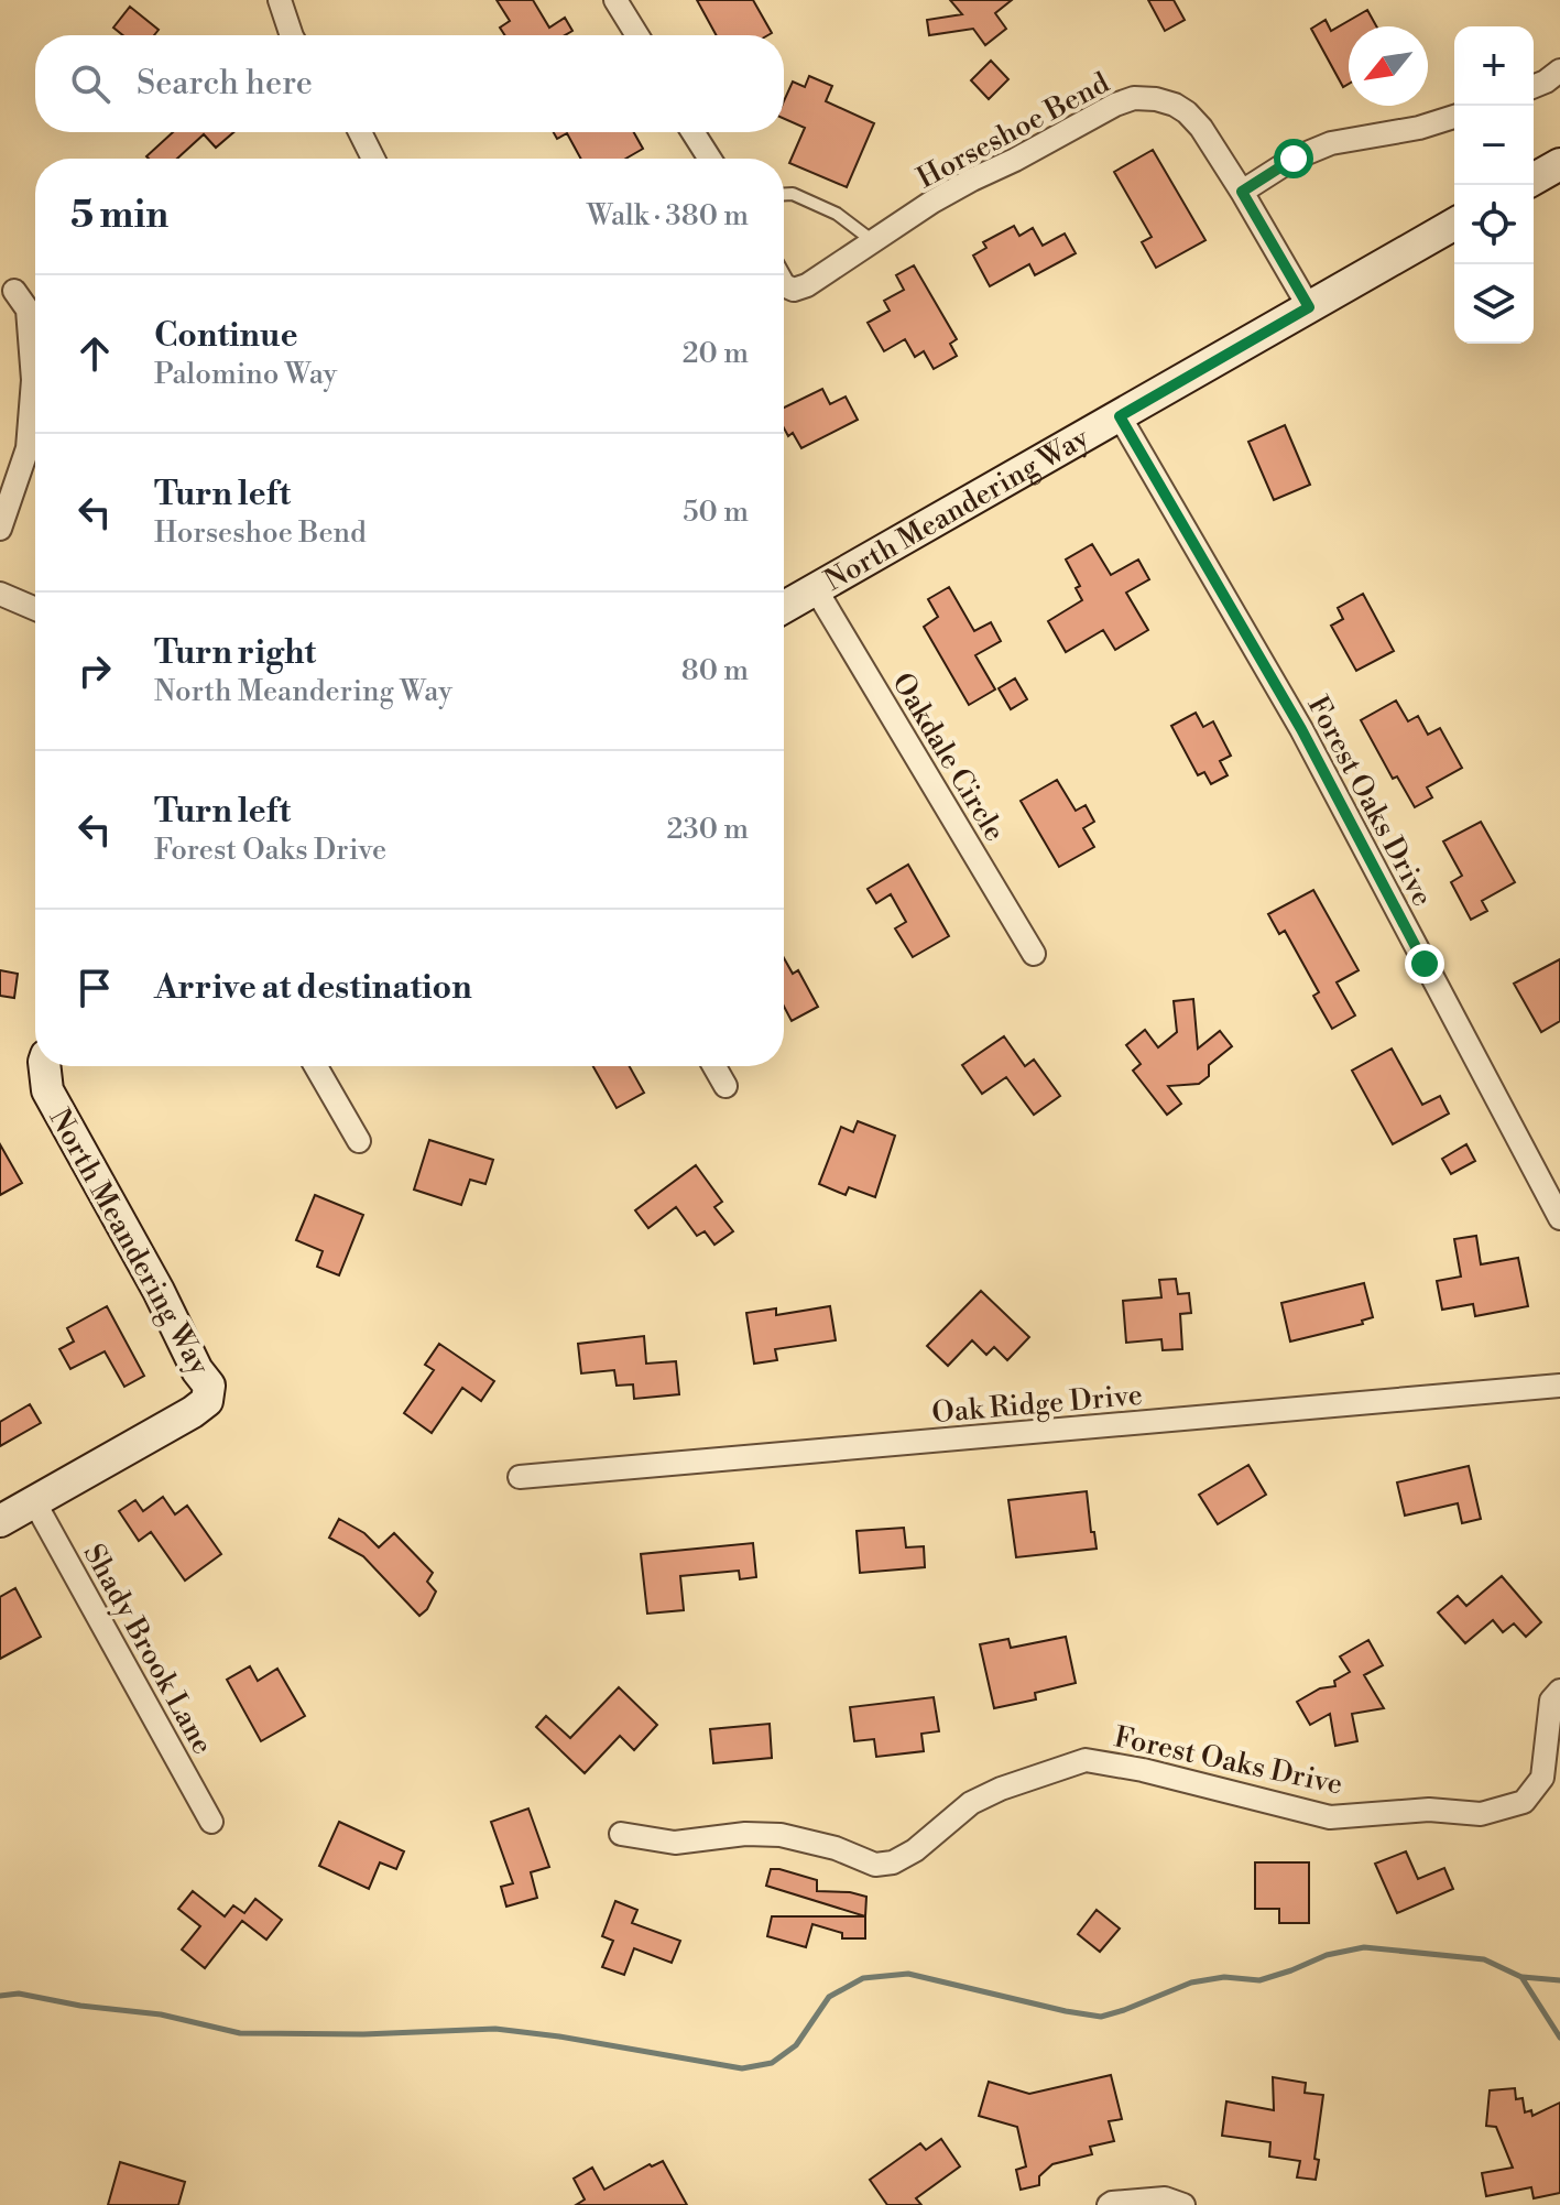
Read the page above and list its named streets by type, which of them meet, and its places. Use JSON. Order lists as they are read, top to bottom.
{
  "streets": {
    "street": [
      "Horseshoe Bend",
      "North Meandering Way",
      "Oakdale Circle",
      "Forest Oaks Drive",
      "Oak Ridge Drive",
      "Shady Brook Lane"
    ]
  },
  "crossings": [
    ["Horseshoe Bend", "North Meandering Way"],
    ["North Meandering Way", "Oakdale Circle"],
    ["North Meandering Way", "Forest Oaks Drive"],
    ["North Meandering Way", "Shady Brook Lane"]
  ],
  "north": "bottom left",
  "page": {
    "map_buttons": ["+", "−"],
    "search": "Search here",
    "heading": ["5 min", "Walk · 380 m"],
    "list": [
      ["Continue", "Palomino Way", "20 m"],
      ["Turn left", "Horseshoe Bend", "50 m"],
      ["Turn right", "North Meandering Way", "80 m"],
      ["Turn left", "Forest Oaks Drive", "230 m"],
      "Arrive at destination"
    ]
  }
}
